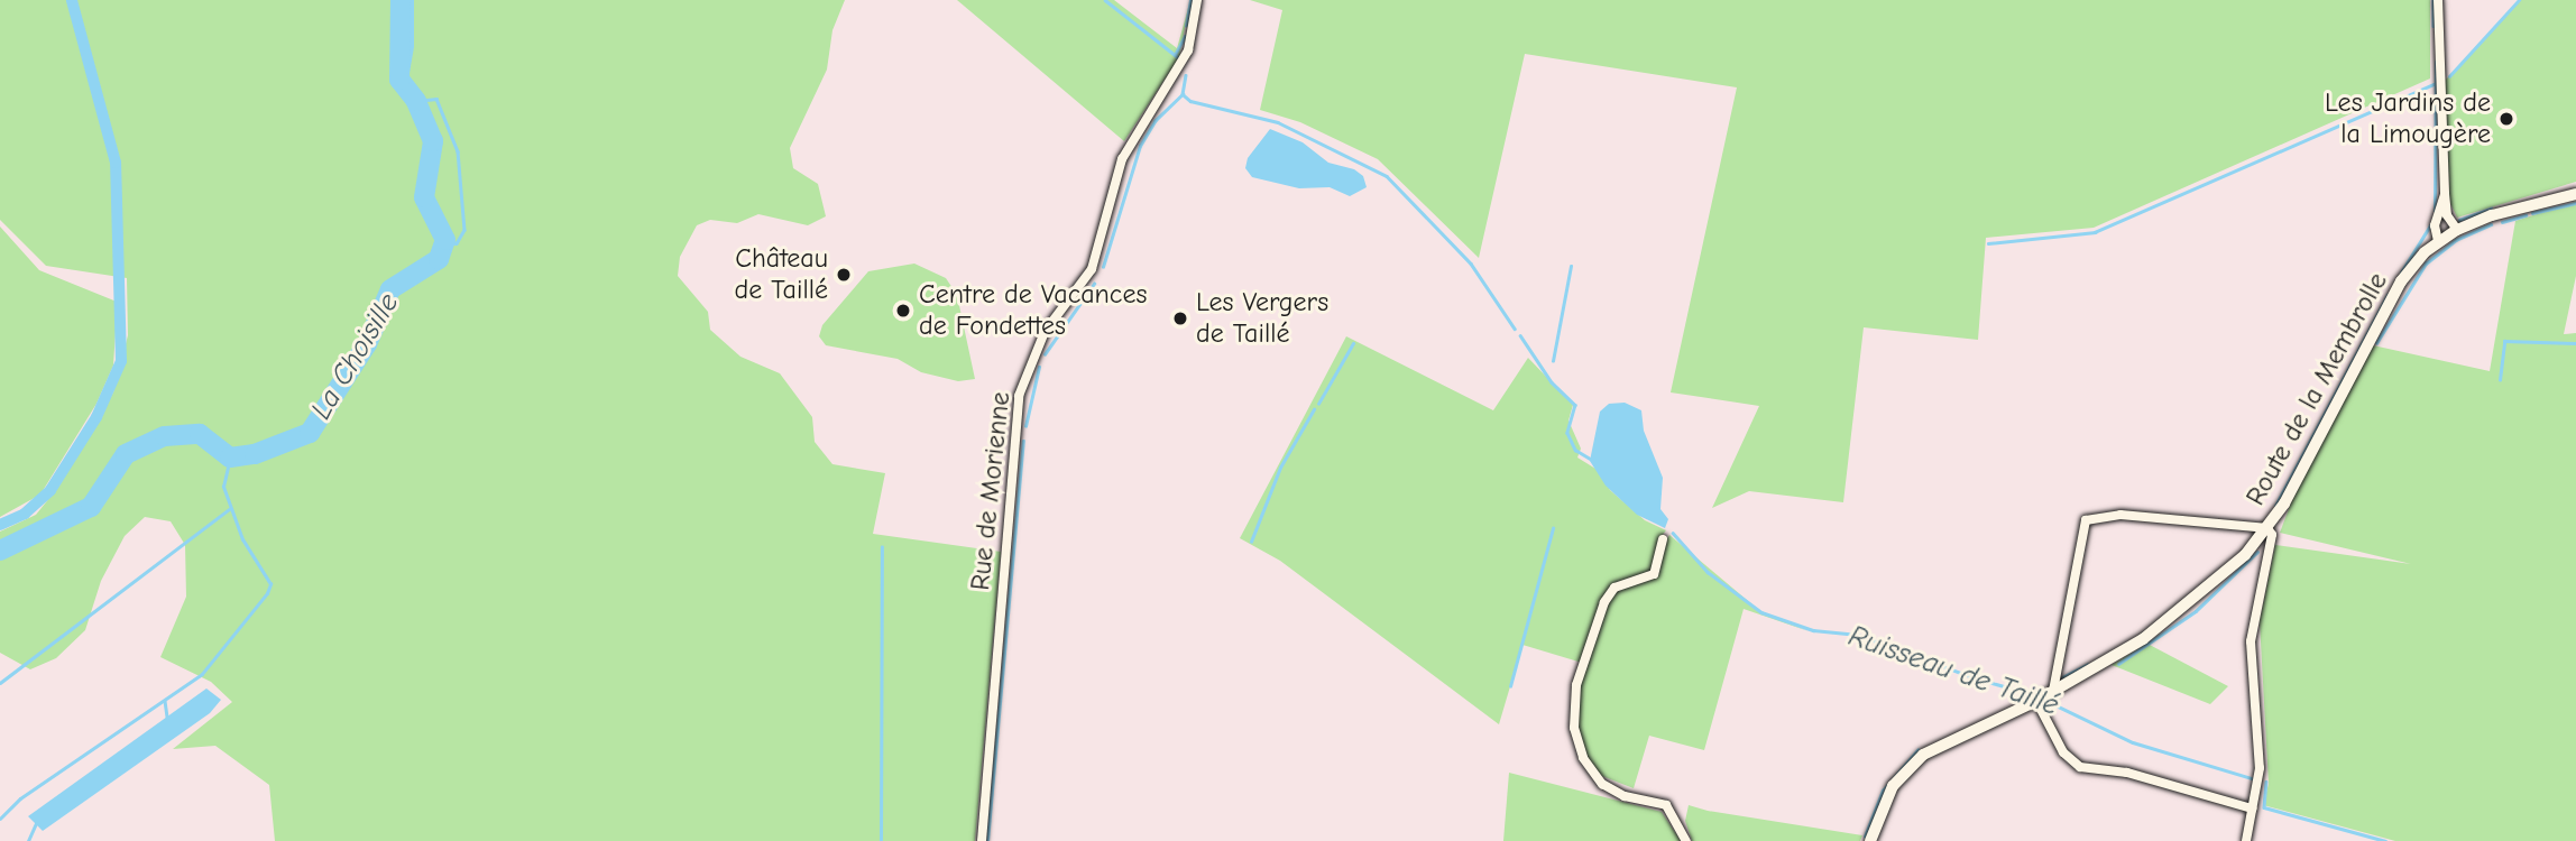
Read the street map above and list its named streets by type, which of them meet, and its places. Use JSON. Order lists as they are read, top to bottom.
{
  "streets": {
    "street": ["Route de la Membrolle", "Rue de Morienne"]
  },
  "water": ["La Choisille", "Ruisseau de Taillé"],
  "places": [
    "Les Jardins de la Limougère",
    "Château de Taillé",
    "Centre de Vacances de Fondettes",
    "Les Vergers de Taillé"
  ]
}
